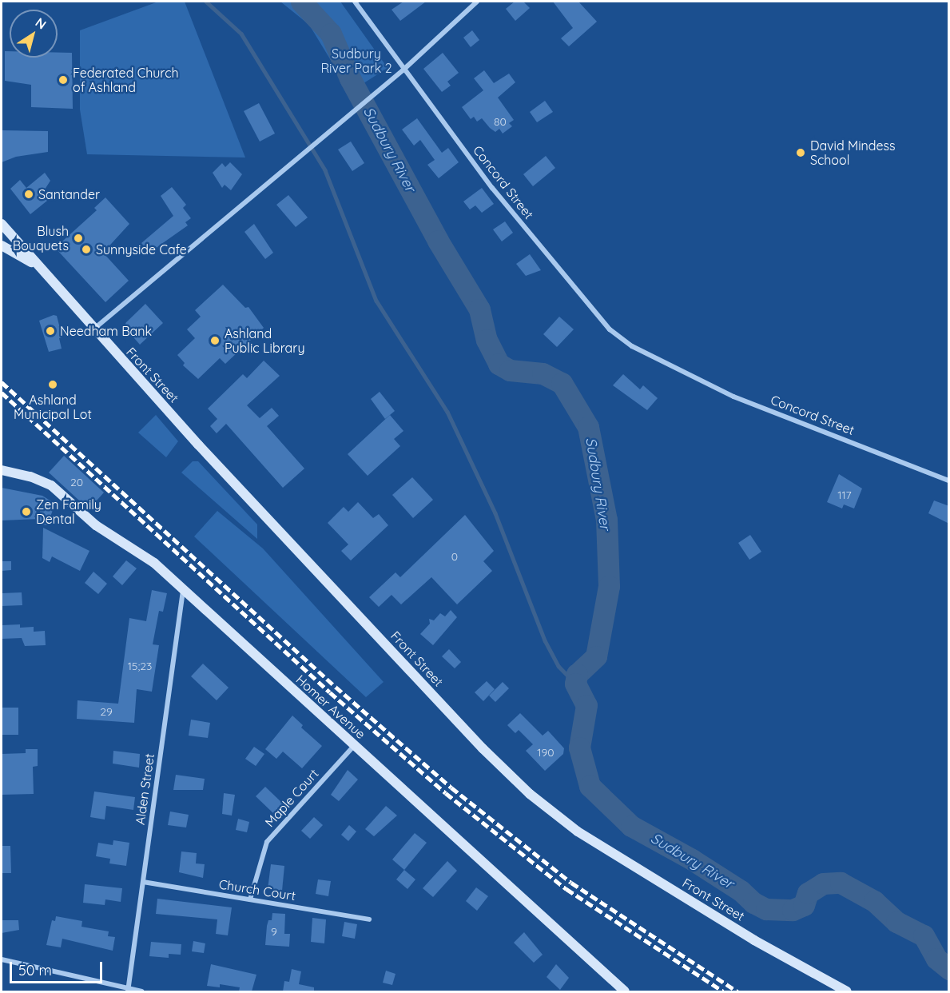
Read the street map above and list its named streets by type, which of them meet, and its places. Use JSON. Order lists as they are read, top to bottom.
{
  "streets": {
    "street": [
      "Concord Street",
      "Front Street",
      "Homer Avenue",
      "Alden Street",
      "Maple Court",
      "Church Court"
    ]
  },
  "crossings": [
    ["Homer Avenue", "Alden Street"],
    ["Homer Avenue", "Maple Court"],
    ["Alden Street", "Church Court"],
    ["Maple Court", "Church Court"]
  ],
  "water": ["Sudbury River"],
  "parks": ["Sudbury River Park 2"],
  "places": [
    "Federated Church of Ashland",
    "David Mindess School",
    "Santander",
    "Blush Bouquets",
    "Sunnyside Cafe",
    "Needham Bank",
    "Ashland Public Library",
    "Ashland Municipal Lot",
    "Zen Family Dental"
  ],
  "house_numbers": [
    "80",
    "20",
    "117",
    "0",
    "15;23",
    "29",
    "190",
    "9"
  ],
  "scale_bar": "50 m",
  "north": "top right"
}
